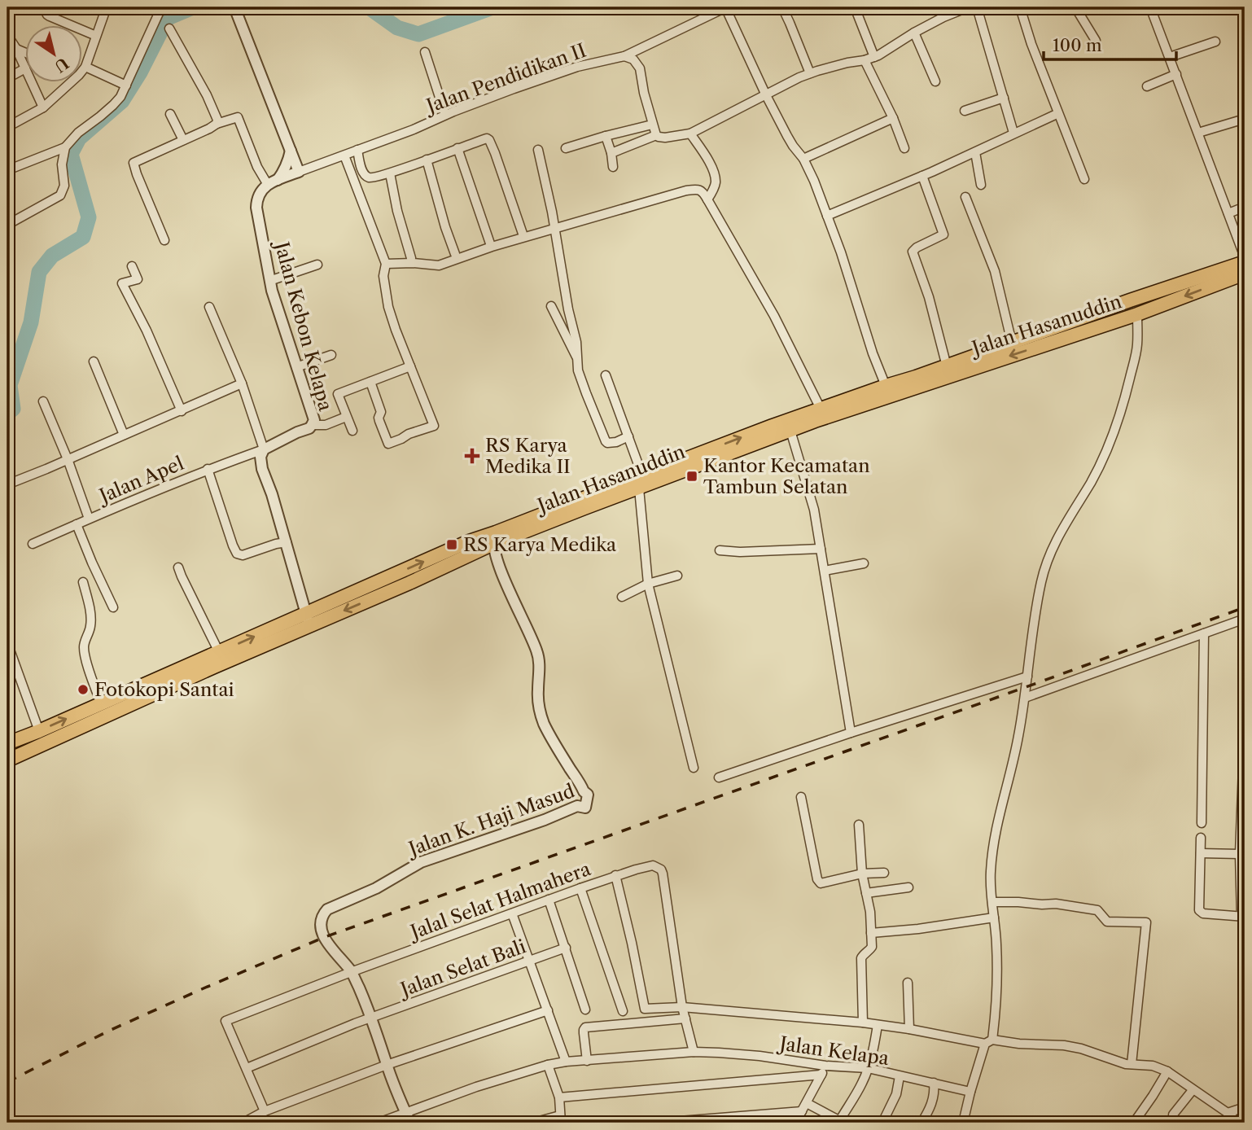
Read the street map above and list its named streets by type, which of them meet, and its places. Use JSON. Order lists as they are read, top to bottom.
{
  "streets": {
    "highway": ["Jalan Hasanuddin"],
    "street": [
      "Jalan Pendidikan II",
      "Jalan Kebon Kelapa",
      "Jalan Apel",
      "Jalan K. Haji Masud",
      "Jalal Selat Halmahera",
      "Jalan Selat Bali",
      "Jalan Kelapa"
    ]
  },
  "crossings": [
    ["Jalan Hasanuddin", "Jalan K. Haji Masud"],
    ["Jalan Kebon Kelapa", "Jalan Apel"],
    ["Jalan K. Haji Masud", "Jalal Selat Halmahera"],
    ["Jalan K. Haji Masud", "Jalan Selat Bali"],
    ["Jalan K. Haji Masud", "Jalan Kelapa"],
    ["Jalal Selat Halmahera", "Jalan Selat Bali"]
  ],
  "places": {
    "health": ["RS Karya Medika II"],
    "transit": ["Kantor Kecamatan Tambun Selatan", "RS Karya Medika"],
    "other": ["Fotokopi Santai"]
  },
  "scale_bar": "100 m",
  "north": "bottom right"
}
